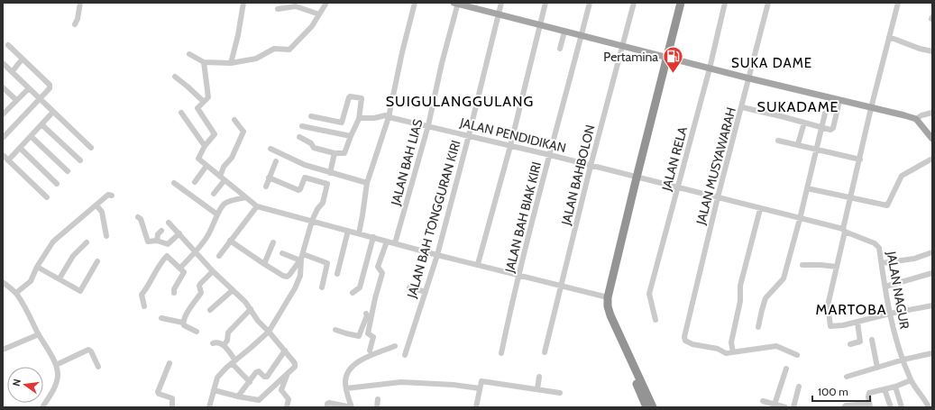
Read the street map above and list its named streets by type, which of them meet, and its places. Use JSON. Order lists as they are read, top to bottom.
{
  "streets": {
    "street": [
      "JALAN PENDIDIKAN",
      "JALAN RELA",
      "JALAN BAH LIAS",
      "JALAN MUSYAWARAH",
      "JALAN BAHBOLON",
      "JALAN BAH BIAK KIRI",
      "JALAN BAH TONGGURAN KIRI",
      "JALAN NAGUR"
    ]
  },
  "crossings": [
    ["JALAN PENDIDIKAN", "JALAN RELA"],
    ["JALAN PENDIDIKAN", "JALAN BAH LIAS"],
    ["JALAN PENDIDIKAN", "JALAN MUSYAWARAH"],
    ["JALAN PENDIDIKAN", "JALAN BAHBOLON"],
    ["JALAN PENDIDIKAN", "JALAN BAH BIAK KIRI"],
    ["JALAN PENDIDIKAN", "JALAN BAH TONGGURAN KIRI"],
    ["JALAN PENDIDIKAN", "JALAN NAGUR"]
  ],
  "districts": [
    "SUKA DAME",
    "SUIGULANGGULANG",
    "SUKADAME",
    "MARTOBA"
  ],
  "places": {
    "fuel station": ["Pertamina"]
  },
  "scale_bar": "100 m",
  "north": "left"
}
